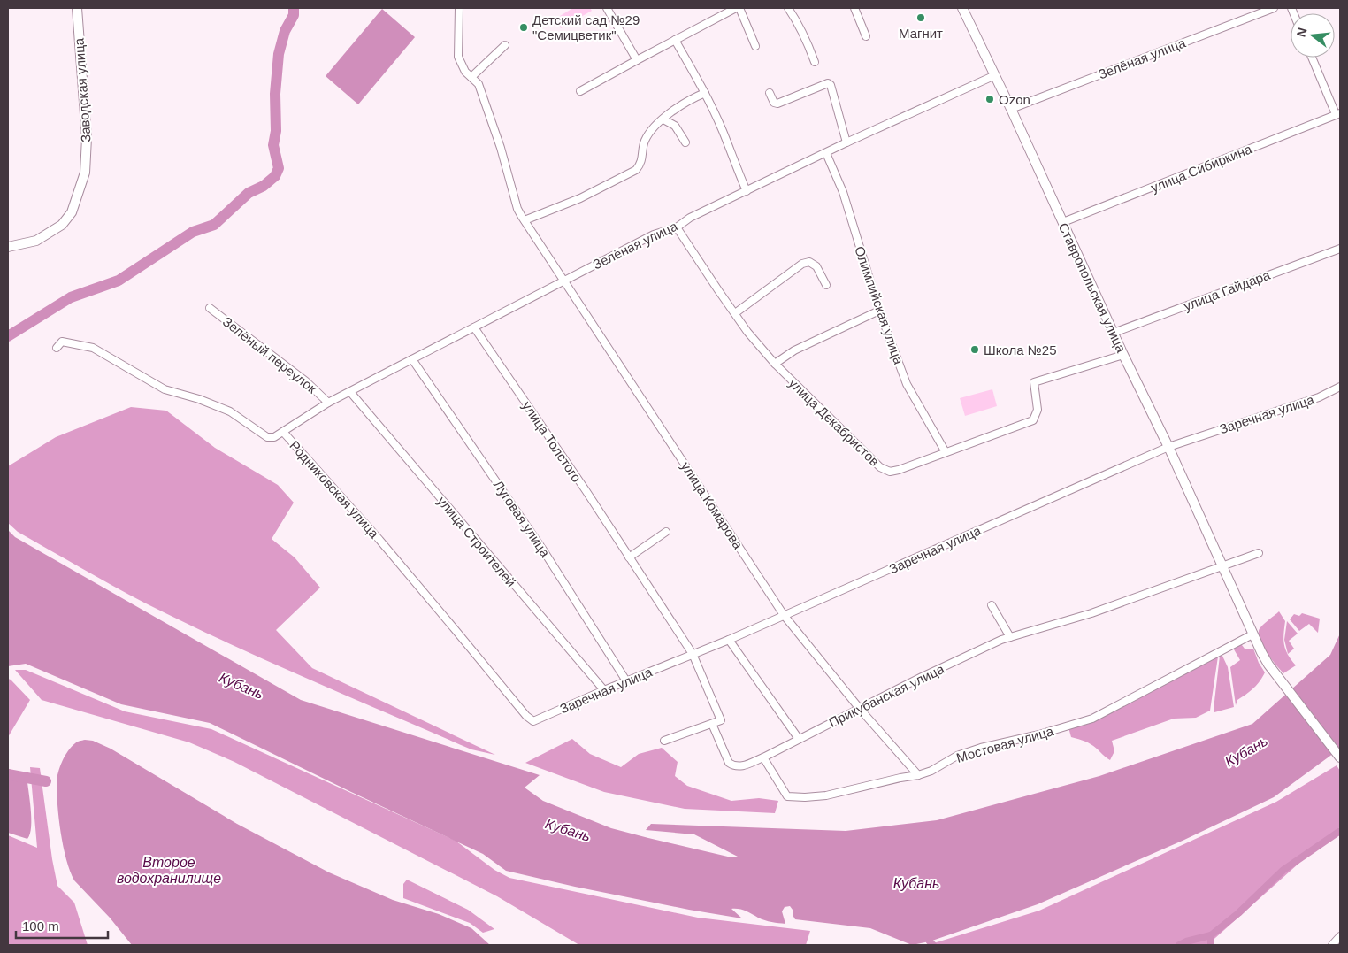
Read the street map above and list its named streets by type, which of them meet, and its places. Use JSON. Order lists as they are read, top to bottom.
{
  "streets": {
    "main road": ["Заводская улица", "Ставропольская улица"],
    "street": [
      "Зелёная улица",
      "улица Сибиркина",
      "улица Гайдара",
      "Олимпийская улица",
      "Зелёный переулок",
      "Заречная улица",
      "улица Декабристов",
      "улица Толстого",
      "Родниковская улица",
      "улица Комарова",
      "Луговая улица",
      "улица Строителей",
      "Прикубанская улица",
      "Мостовая улица"
    ]
  },
  "crossings": [
    ["Зелёная улица", "Ставропольская улица"],
    ["Зелёная улица", "Олимпийская улица"],
    ["Зелёная улица", "Зелёный переулок"],
    ["Зелёная улица", "улица Декабристов"],
    ["Зелёная улица", "улица Толстого"],
    ["Зелёная улица", "Родниковская улица"],
    ["Зелёная улица", "улица Комарова"],
    ["Зелёная улица", "Луговая улица"],
    ["Зелёная улица", "улица Строителей"],
    ["улица Сибиркина", "Ставропольская улица"],
    ["Ставропольская улица", "улица Гайдара"],
    ["Ставропольская улица", "Заречная улица"],
    ["Ставропольская улица", "улица Декабристов"],
    ["Ставропольская улица", "Прикубанская улица"],
    ["Ставропольская улица", "Мостовая улица"],
    ["Олимпийская улица", "улица Декабристов"],
    ["Заречная улица", "улица Толстого"],
    ["Заречная улица", "Родниковская улица"],
    ["Заречная улица", "улица Комарова"],
    ["Заречная улица", "Луговая улица"],
    ["Заречная улица", "улица Строителей"],
    ["улица Толстого", "Прикубанская улица"],
    ["улица Комарова", "Прикубанская улица"],
    ["улица Комарова", "Мостовая улица"],
    ["Прикубанская улица", "Мостовая улица"]
  ],
  "water": ["Кубань", "Второе водохранилище"],
  "places": [
    "Магнит",
    "Детский сад №29 \"Семицветик\"",
    "Ozon",
    "Школа №25"
  ],
  "scale_bar": "100 m",
  "north": "left"
}
